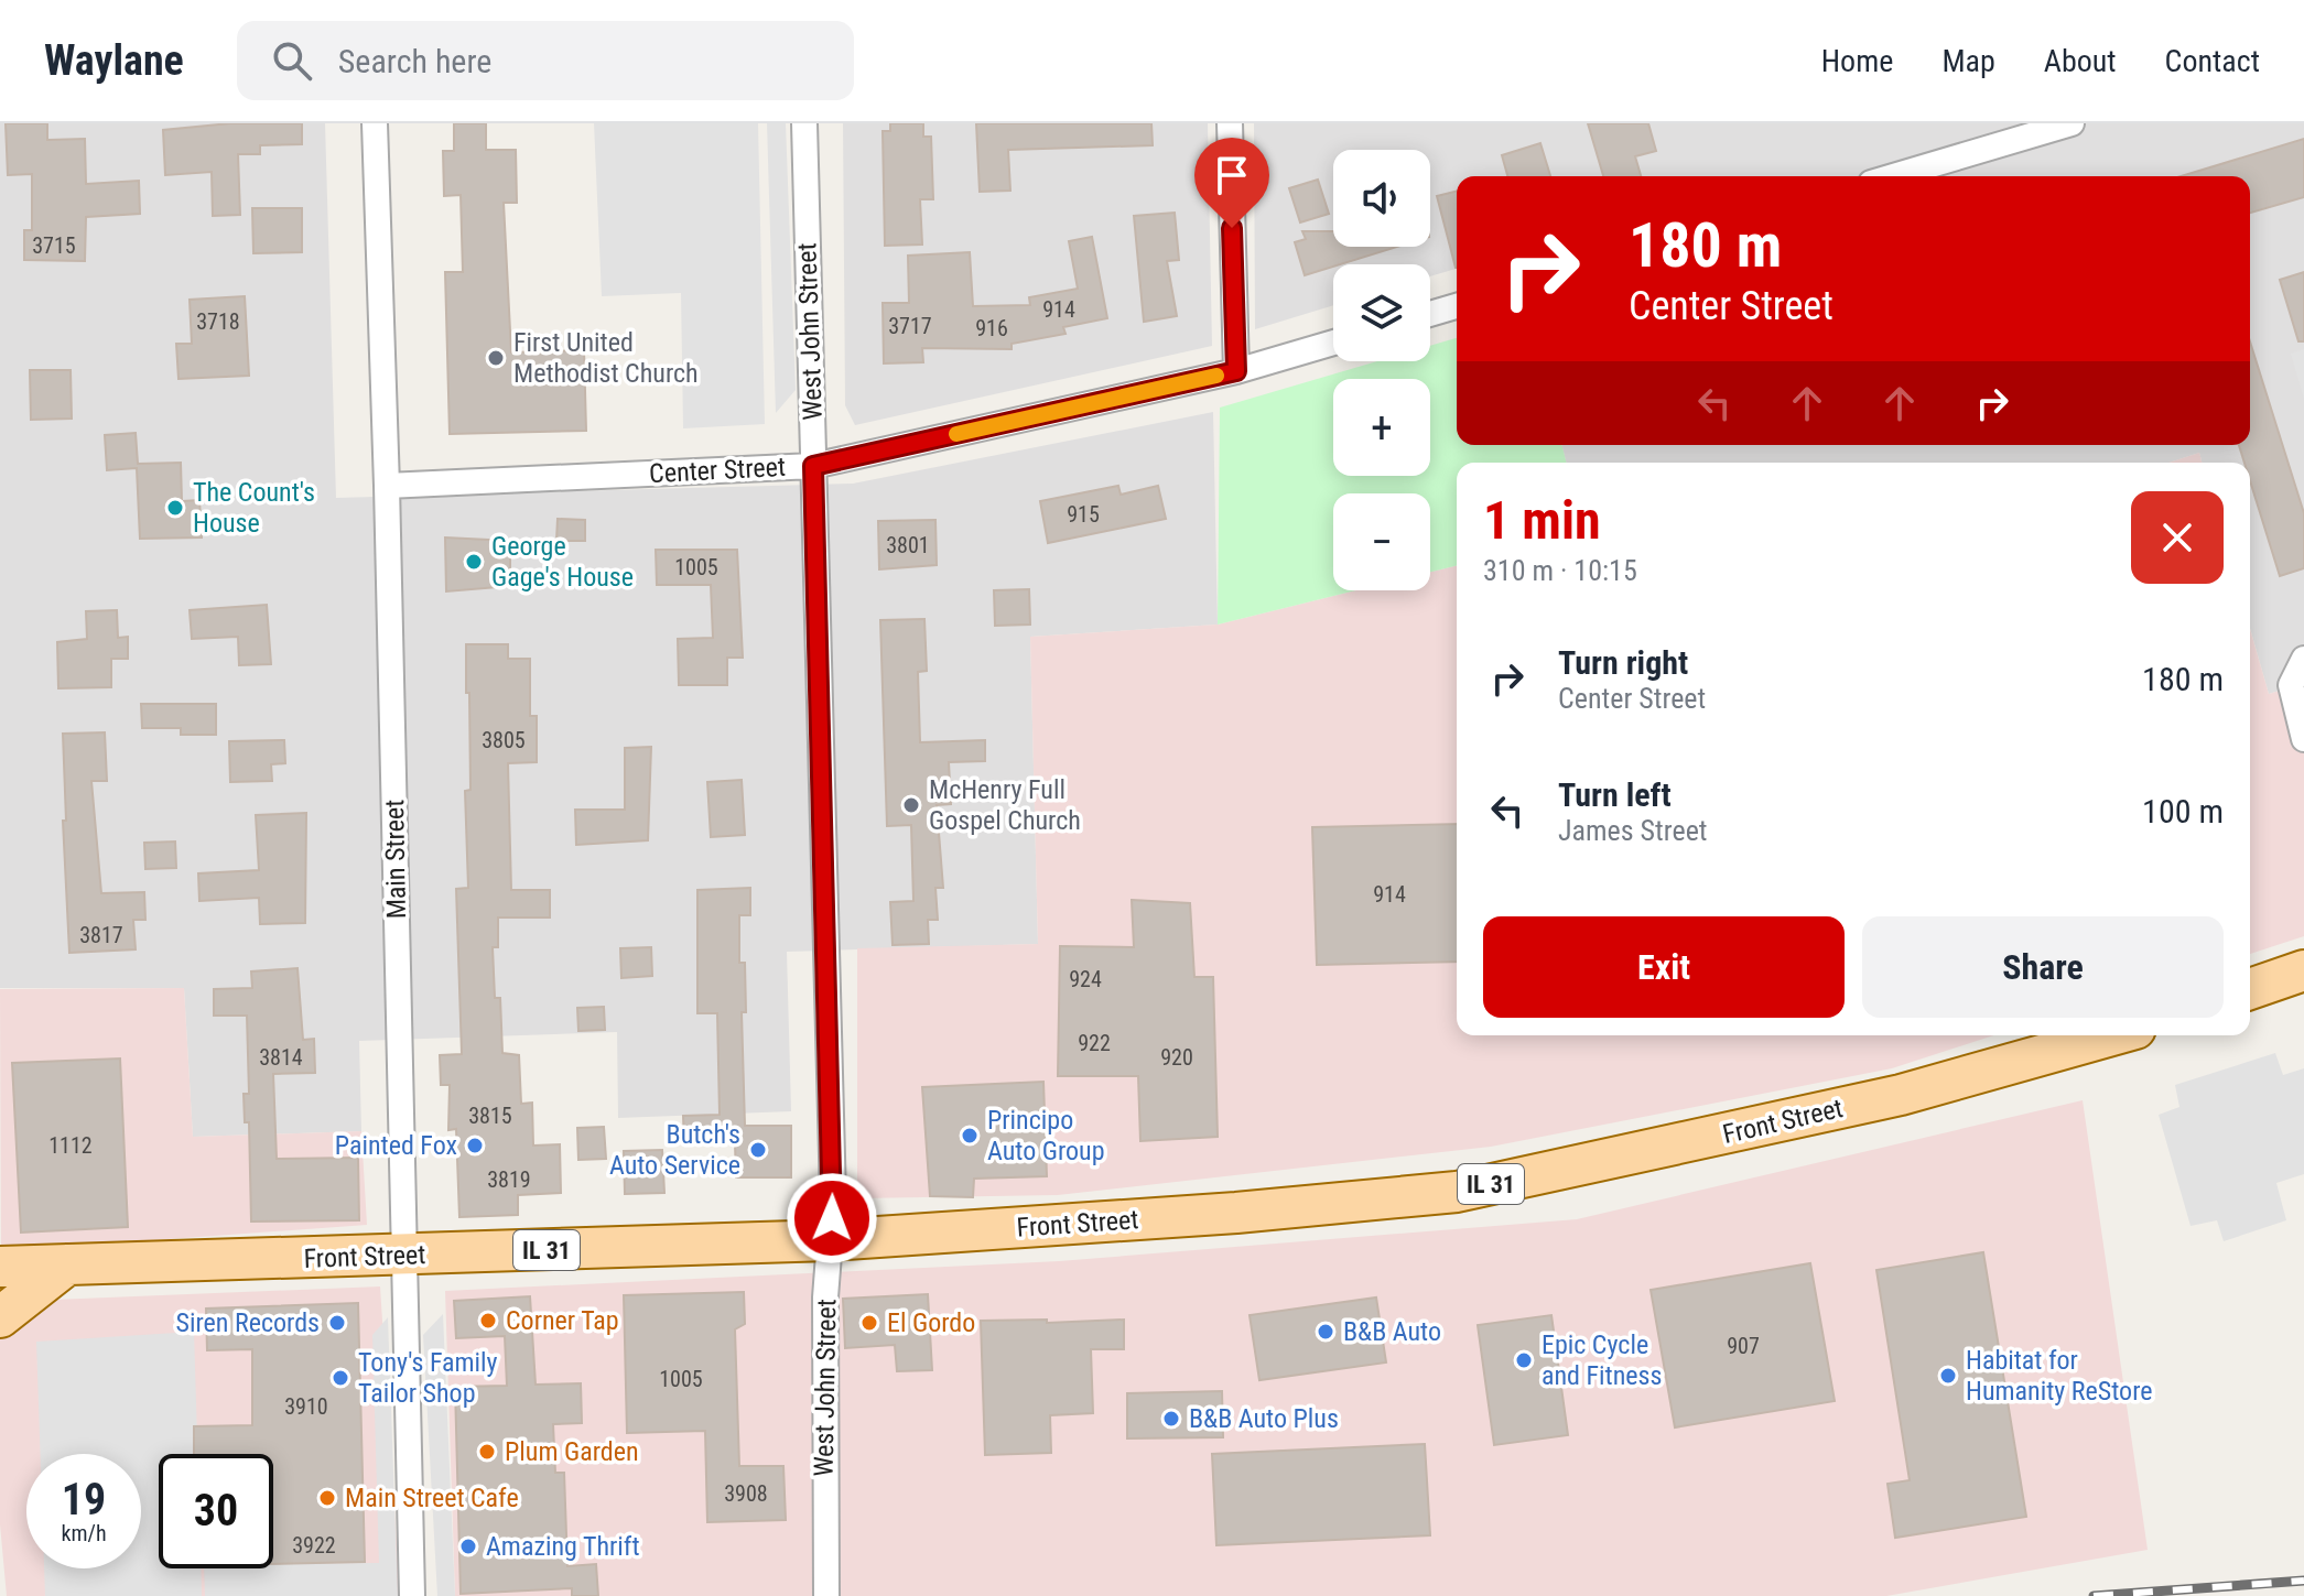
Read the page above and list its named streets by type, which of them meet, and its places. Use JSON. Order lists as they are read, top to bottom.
{
  "streets": {
    "main road": ["Front Street", "IL 31"],
    "street": ["West John Street", "Center Street", "Main Street"]
  },
  "crossings": [
    ["West John Street", "Center Street"],
    ["West John Street", "Front Street"],
    ["Center Street", "Main Street"],
    ["Main Street", "Front Street"]
  ],
  "places": [
    "First United Methodist Church",
    "The Count's House",
    "George Gage's House",
    "McHenry Full Gospel Church",
    "Principo Auto Group",
    "Painted Fox",
    "Butch's Auto Service",
    "Corner Tap",
    "Siren Records",
    "El Gordo",
    "B&B Auto",
    "Epic Cycle and Fitness",
    "Habitat for Humanity ReStore",
    "Tony's Family Tailor Shop",
    "B&B Auto Plus",
    "Plum Garden",
    "Main Street Cafe",
    "Amazing Thrift"
  ],
  "house_numbers": [
    "3715",
    "914",
    "3718",
    "3717",
    "916",
    "915",
    "3801",
    "1005",
    "3805",
    "914",
    "3817",
    "924",
    "922",
    "3814",
    "920",
    "3815",
    "1112",
    "3819",
    "907",
    "1005",
    "3910",
    "3908",
    "3922"
  ],
  "page": {
    "header": "Waylane",
    "search": "Search here",
    "nav": [
      "Home",
      "Map",
      "About",
      "Contact"
    ],
    "map_buttons": ["+", "−"],
    "turn": ["180 m", "Center Street"],
    "heading": ["1 min", "310 m · 10:15"],
    "list": [
      {
        "name": "Turn right",
        "note": "Center Street",
        "value": "180 m"
      },
      {
        "name": "Turn left",
        "note": "James Street",
        "value": "100 m"
      }
    ],
    "buttons": ["Exit", "Share"],
    "speed": "19 km/h",
    "limit": "30"
  }
}
